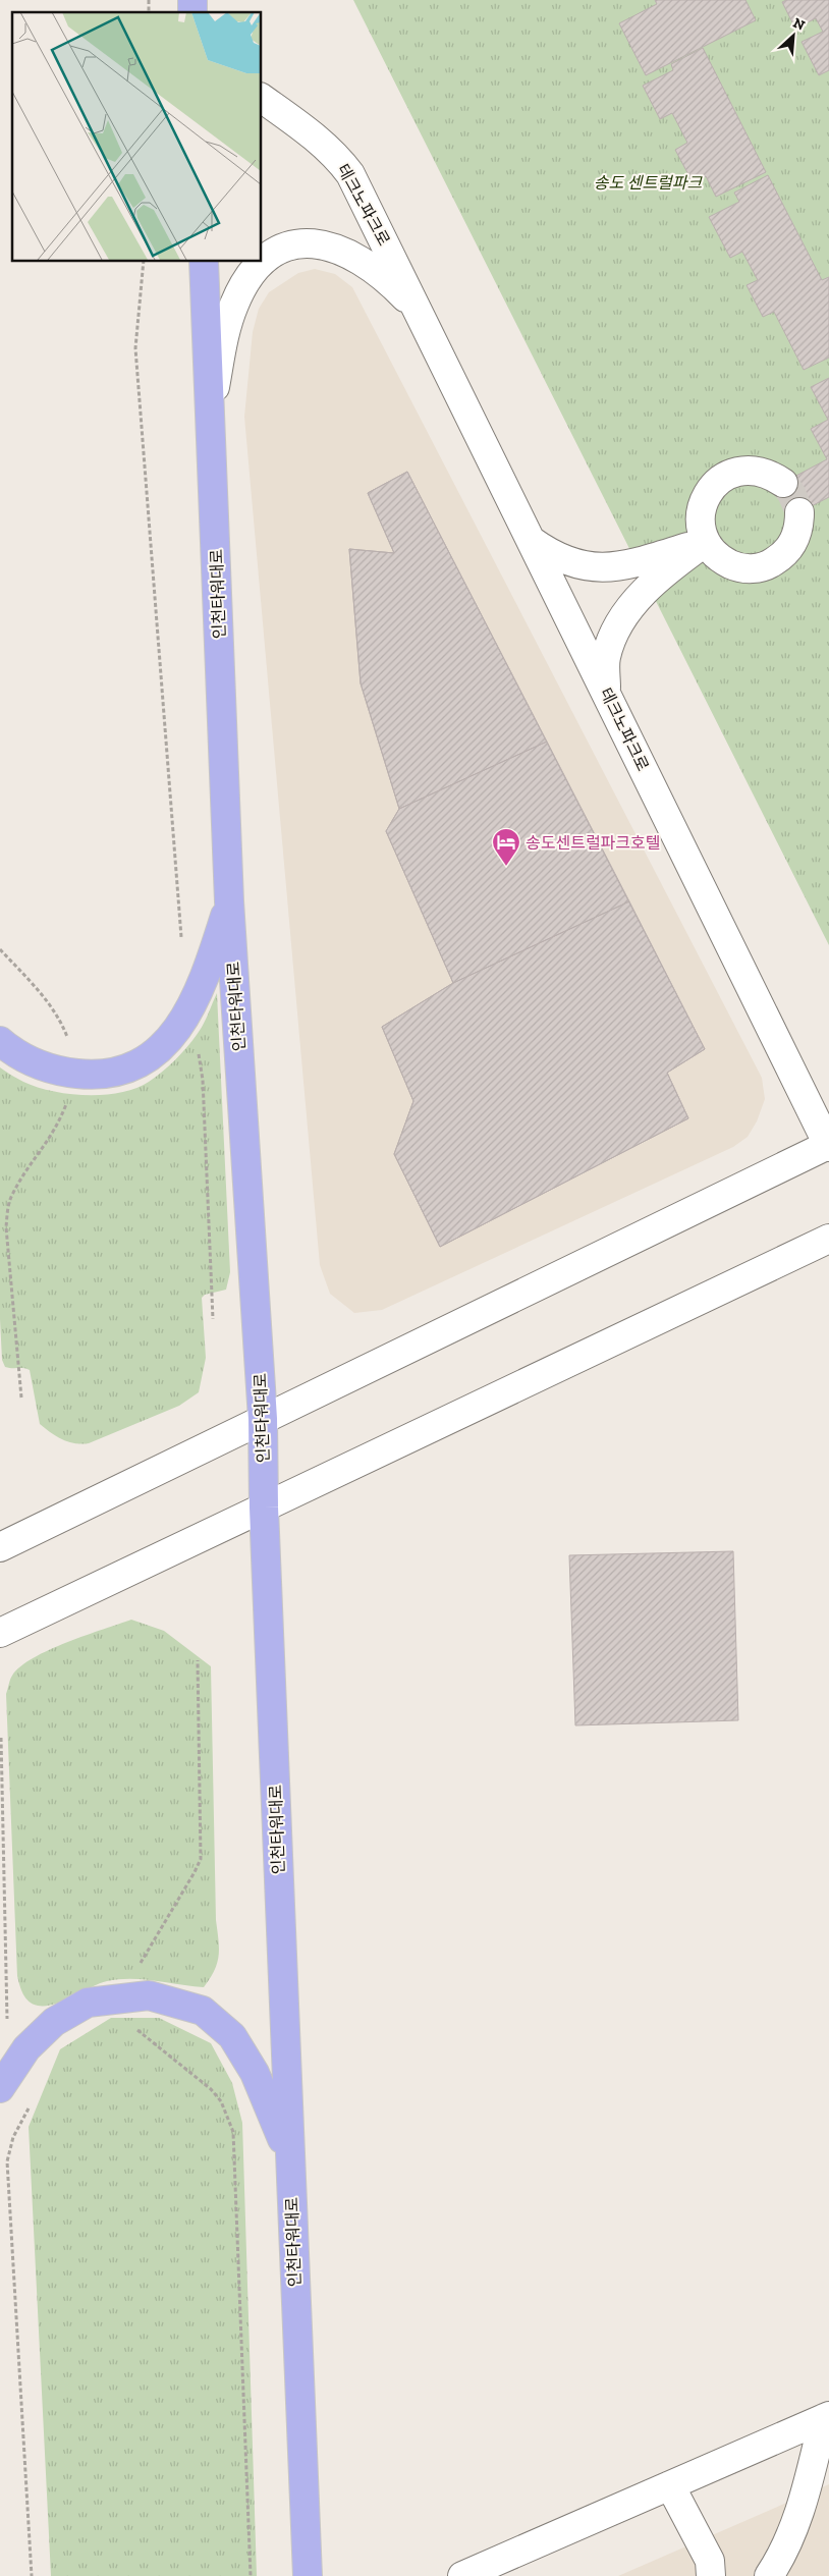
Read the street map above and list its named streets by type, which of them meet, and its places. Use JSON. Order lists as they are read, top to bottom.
{
  "streets": {
    "main road": ["인천타워대로"],
    "street": ["테크노파크로"]
  },
  "crossings": [
    ["테크노파크로", "인천타워대로"]
  ],
  "parks": ["송도 센트럴파크"],
  "places": {
    "hotel": ["송도센트럴파크호텔"]
  },
  "north": "top right"
}
